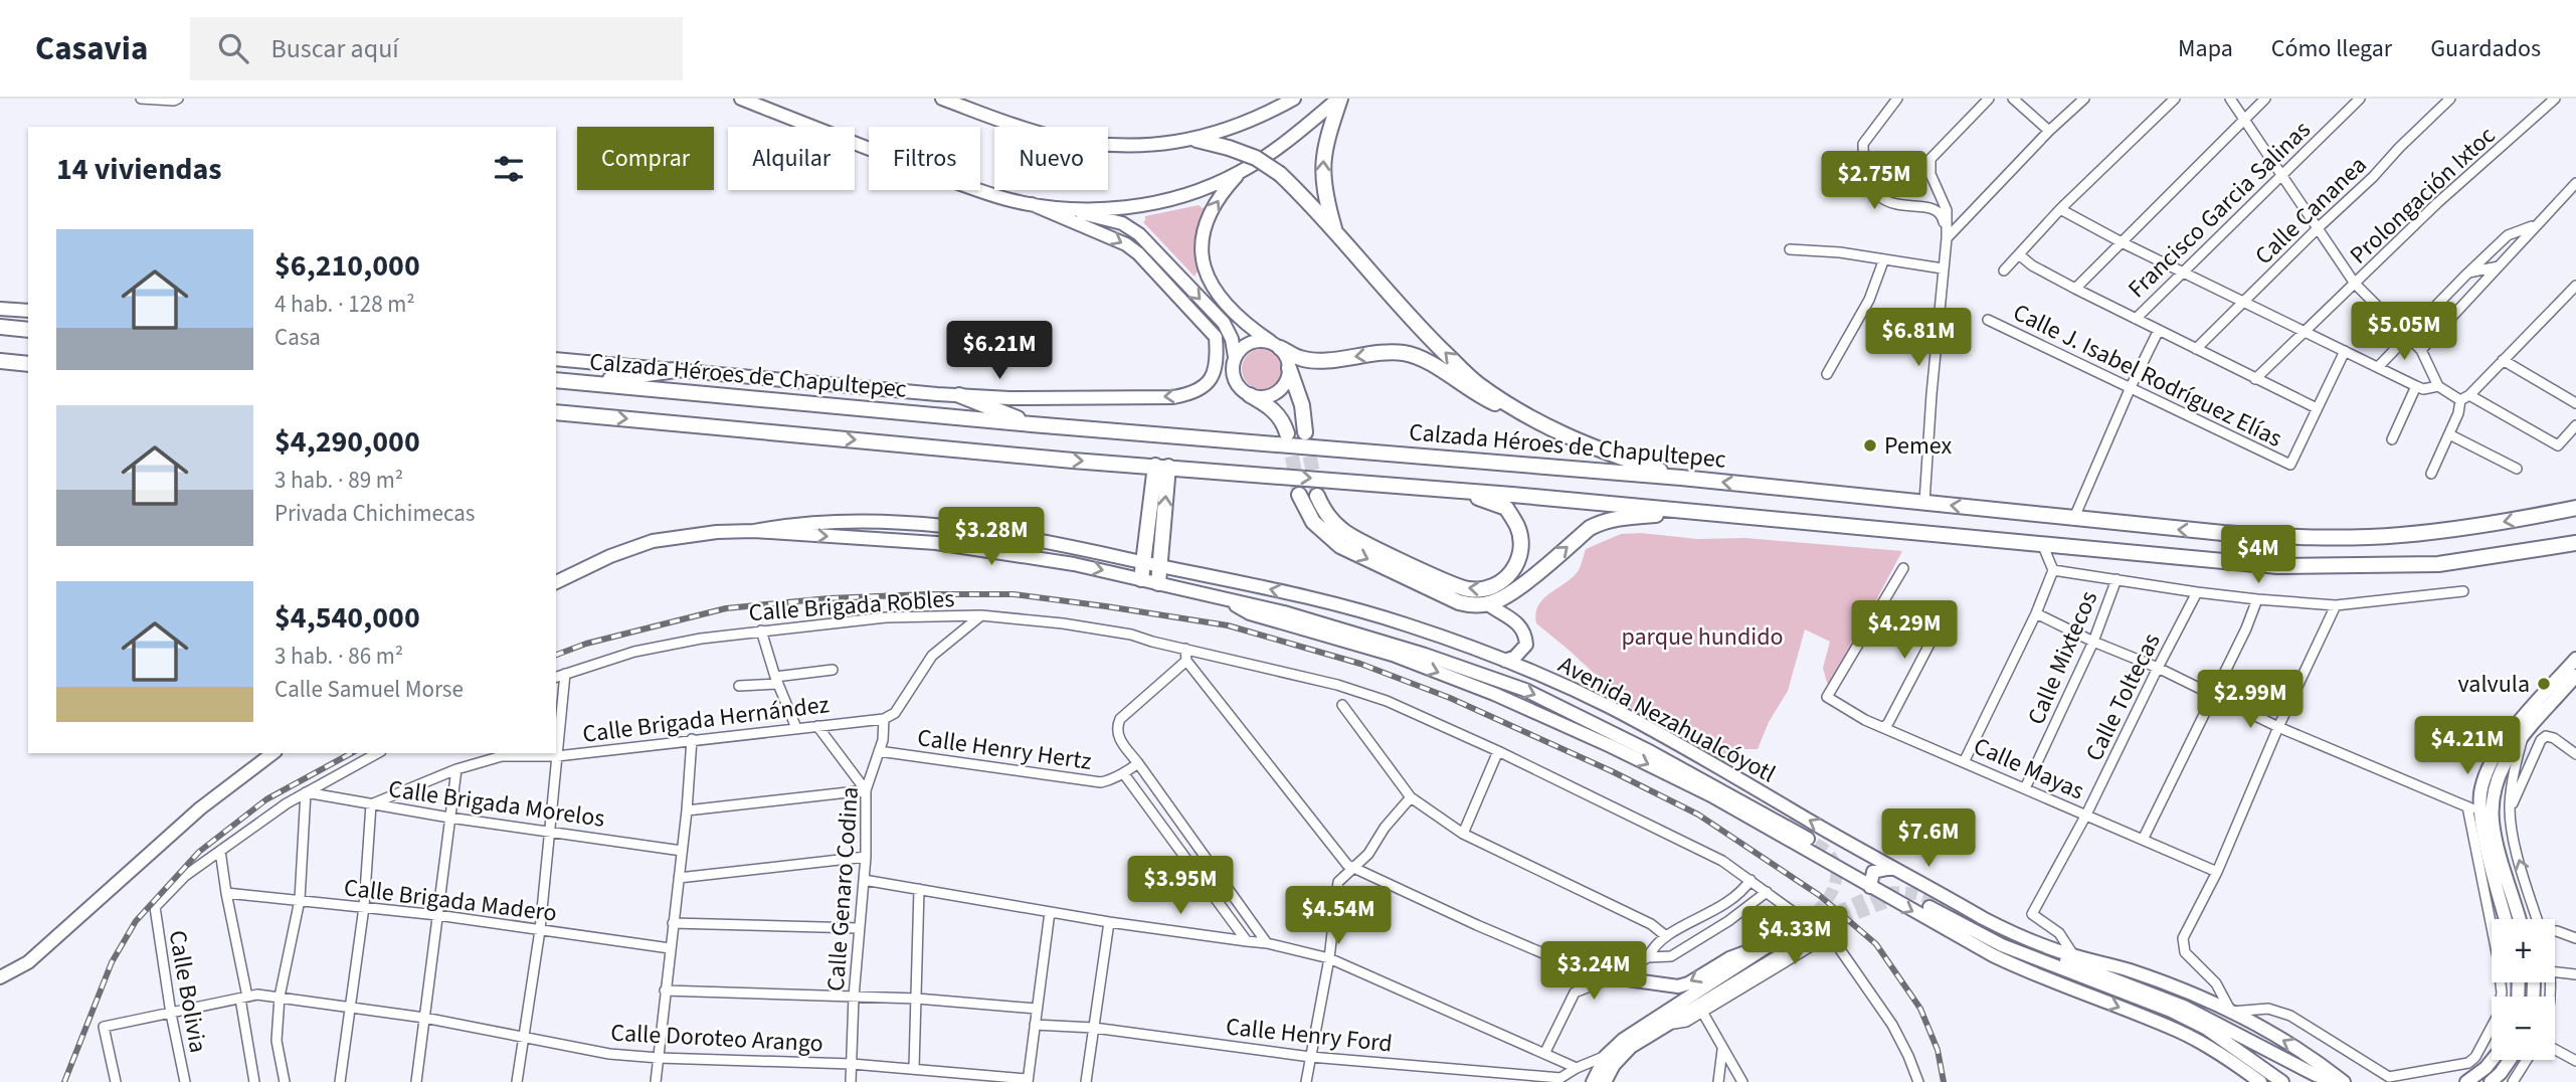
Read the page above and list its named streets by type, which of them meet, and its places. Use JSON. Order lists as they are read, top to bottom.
{
  "streets": {
    "main road": ["Calzada Héroes de Chapultepec", "Avenida Nezahualcóyotl"],
    "street": [
      "Prolongación Ixtoc",
      "Francisco Garcia Salinas",
      "Calle Cananea",
      "Calle J. Isabel Rodríguez Elías",
      "Calle Brigada Robles",
      "Calle Mixtecos",
      "Calle Toltecas",
      "Calle Brigada Hernández",
      "Calle Henry Hertz",
      "Calle Mayas",
      "Calle Brigada Morelos",
      "Calle Genaro Codina",
      "Calle Brigada Madero",
      "Calle Bolivia",
      "Calle Henry Ford",
      "Calle Doroteo Arango"
    ]
  },
  "crossings": [
    ["Calle Mixtecos", "Calle Mayas"],
    ["Calle Toltecas", "Avenida Nezahualcóyotl"],
    ["Calle Toltecas", "Calle Mayas"],
    ["Calle Brigada Hernández", "Calle Brigada Morelos"],
    ["Calle Brigada Hernández", "Calle Genaro Codina"],
    ["Calle Henry Hertz", "Calle Genaro Codina"],
    ["Calle Genaro Codina", "Calle Doroteo Arango"],
    ["Calle Bolivia", "Calle Doroteo Arango"]
  ],
  "parks": ["parque hundido"],
  "places": ["Pemex", "valvula"],
  "page": {
    "header": "Casavia",
    "search": "Buscar aquí",
    "nav": ["Mapa", "Cómo llegar", "Guardados"],
    "chip": [
      "Comprar",
      "Alquilar",
      "Filtros",
      "Nuevo"
    ],
    "heading": "14 viviendas",
    "price": [
      "$2.75M",
      "$5.05M",
      "$6.81M",
      "$6.21M",
      "$3.28M",
      "$4M",
      "$4.29M",
      "$2.99M",
      "$4.21M",
      "$7.6M",
      "$3.95M",
      "$4.54M",
      "$4.33M",
      "$3.24M"
    ],
    "list": [
      {
        "name": "$6,210,000",
        "note": "4 hab. · 128 m² · Casa"
      },
      {
        "name": "$4,290,000",
        "note": "3 hab. · 89 m² · Privada Chichimecas"
      },
      {
        "name": "$4,540,000",
        "note": "3 hab. · 86 m² · Calle Samuel Morse"
      }
    ],
    "map_buttons": ["+", "−"]
  }
}
